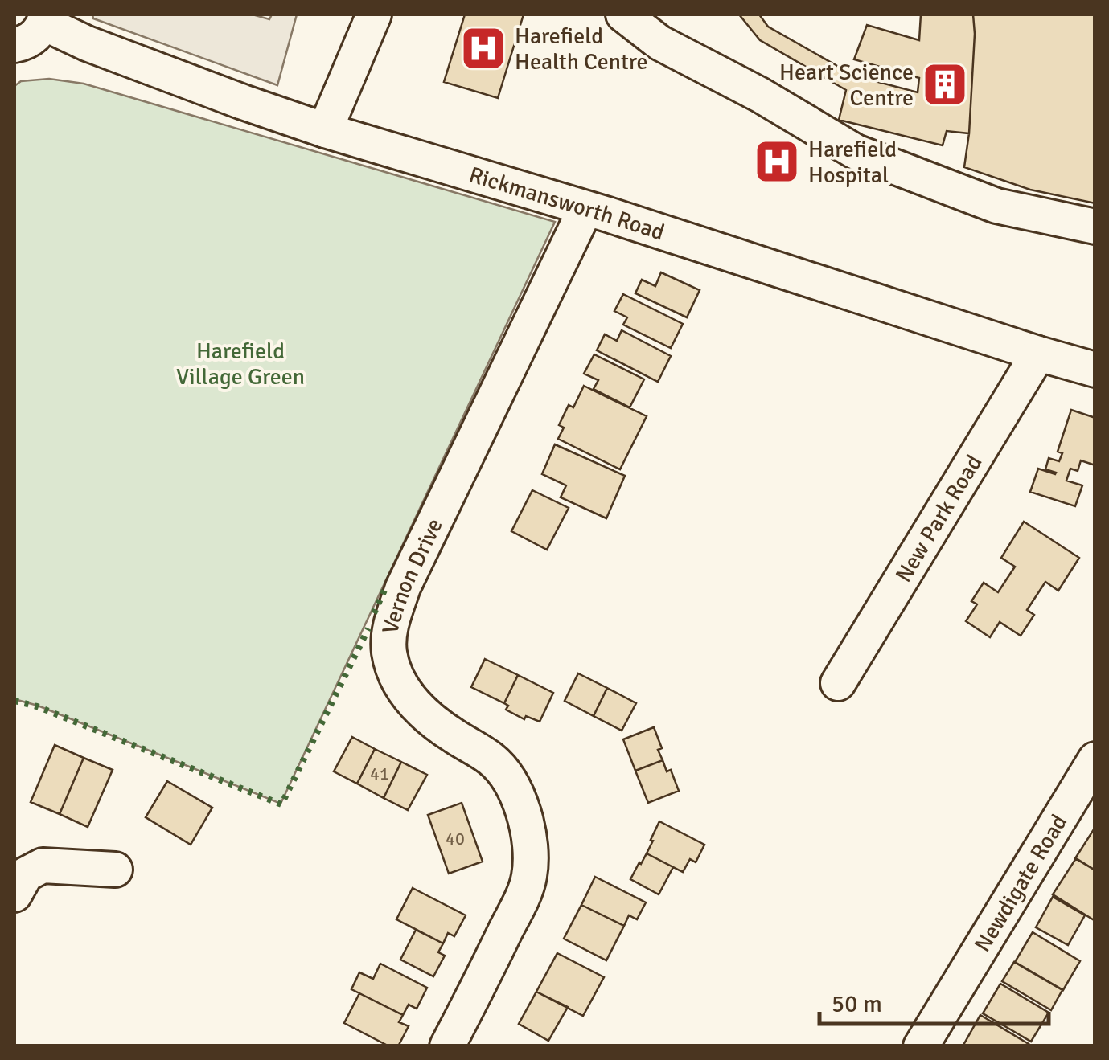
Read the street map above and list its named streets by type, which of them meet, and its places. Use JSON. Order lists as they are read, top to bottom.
{
  "streets": {
    "street": [
      "Rickmansworth Road",
      "New Park Road",
      "Vernon Drive",
      "Newdigate Road"
    ]
  },
  "crossings": [
    ["Rickmansworth Road", "New Park Road"],
    ["Rickmansworth Road", "Vernon Drive"]
  ],
  "parks": ["Harefield Village Green"],
  "places": {
    "hospital": ["Harefield Health Centre", "Harefield Hospital"],
    "building": ["Heart Science Centre"]
  },
  "house_numbers": ["41", "40"],
  "scale_bar": "50 m"
}
